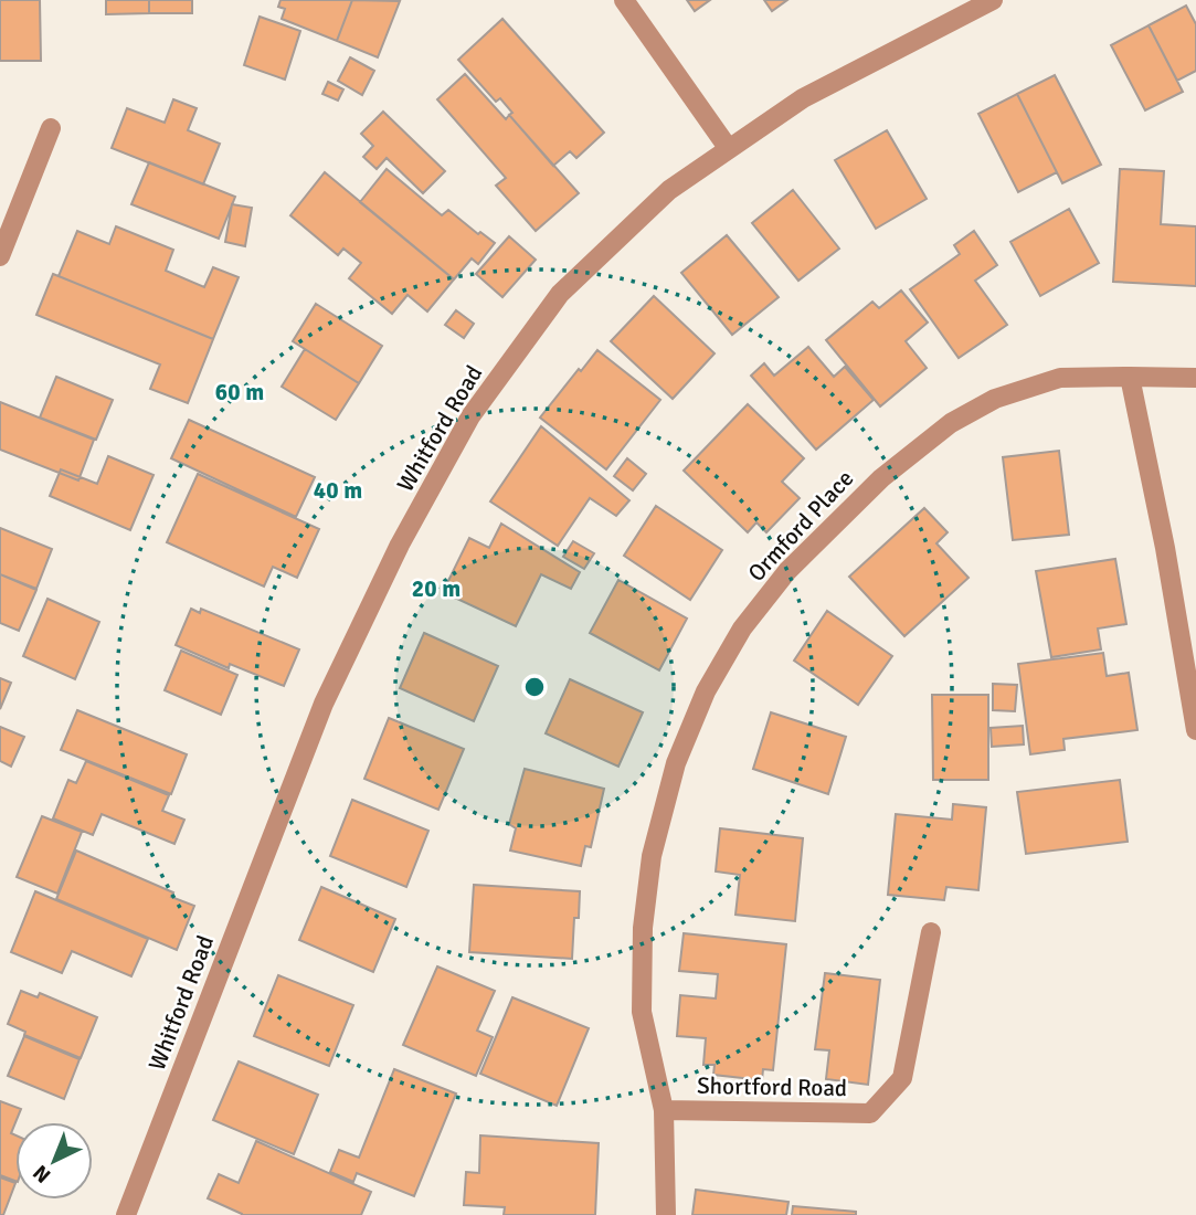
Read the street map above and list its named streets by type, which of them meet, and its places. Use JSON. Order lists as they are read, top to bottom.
{
  "streets": {
    "street": ["Whitford Road", "Ormford Place", "Shortford Road"]
  },
  "crossings": [
    ["Ormford Place", "Shortford Road"]
  ],
  "north": "bottom left",
  "rings": ["60 m", "40 m", "20 m"]
}
